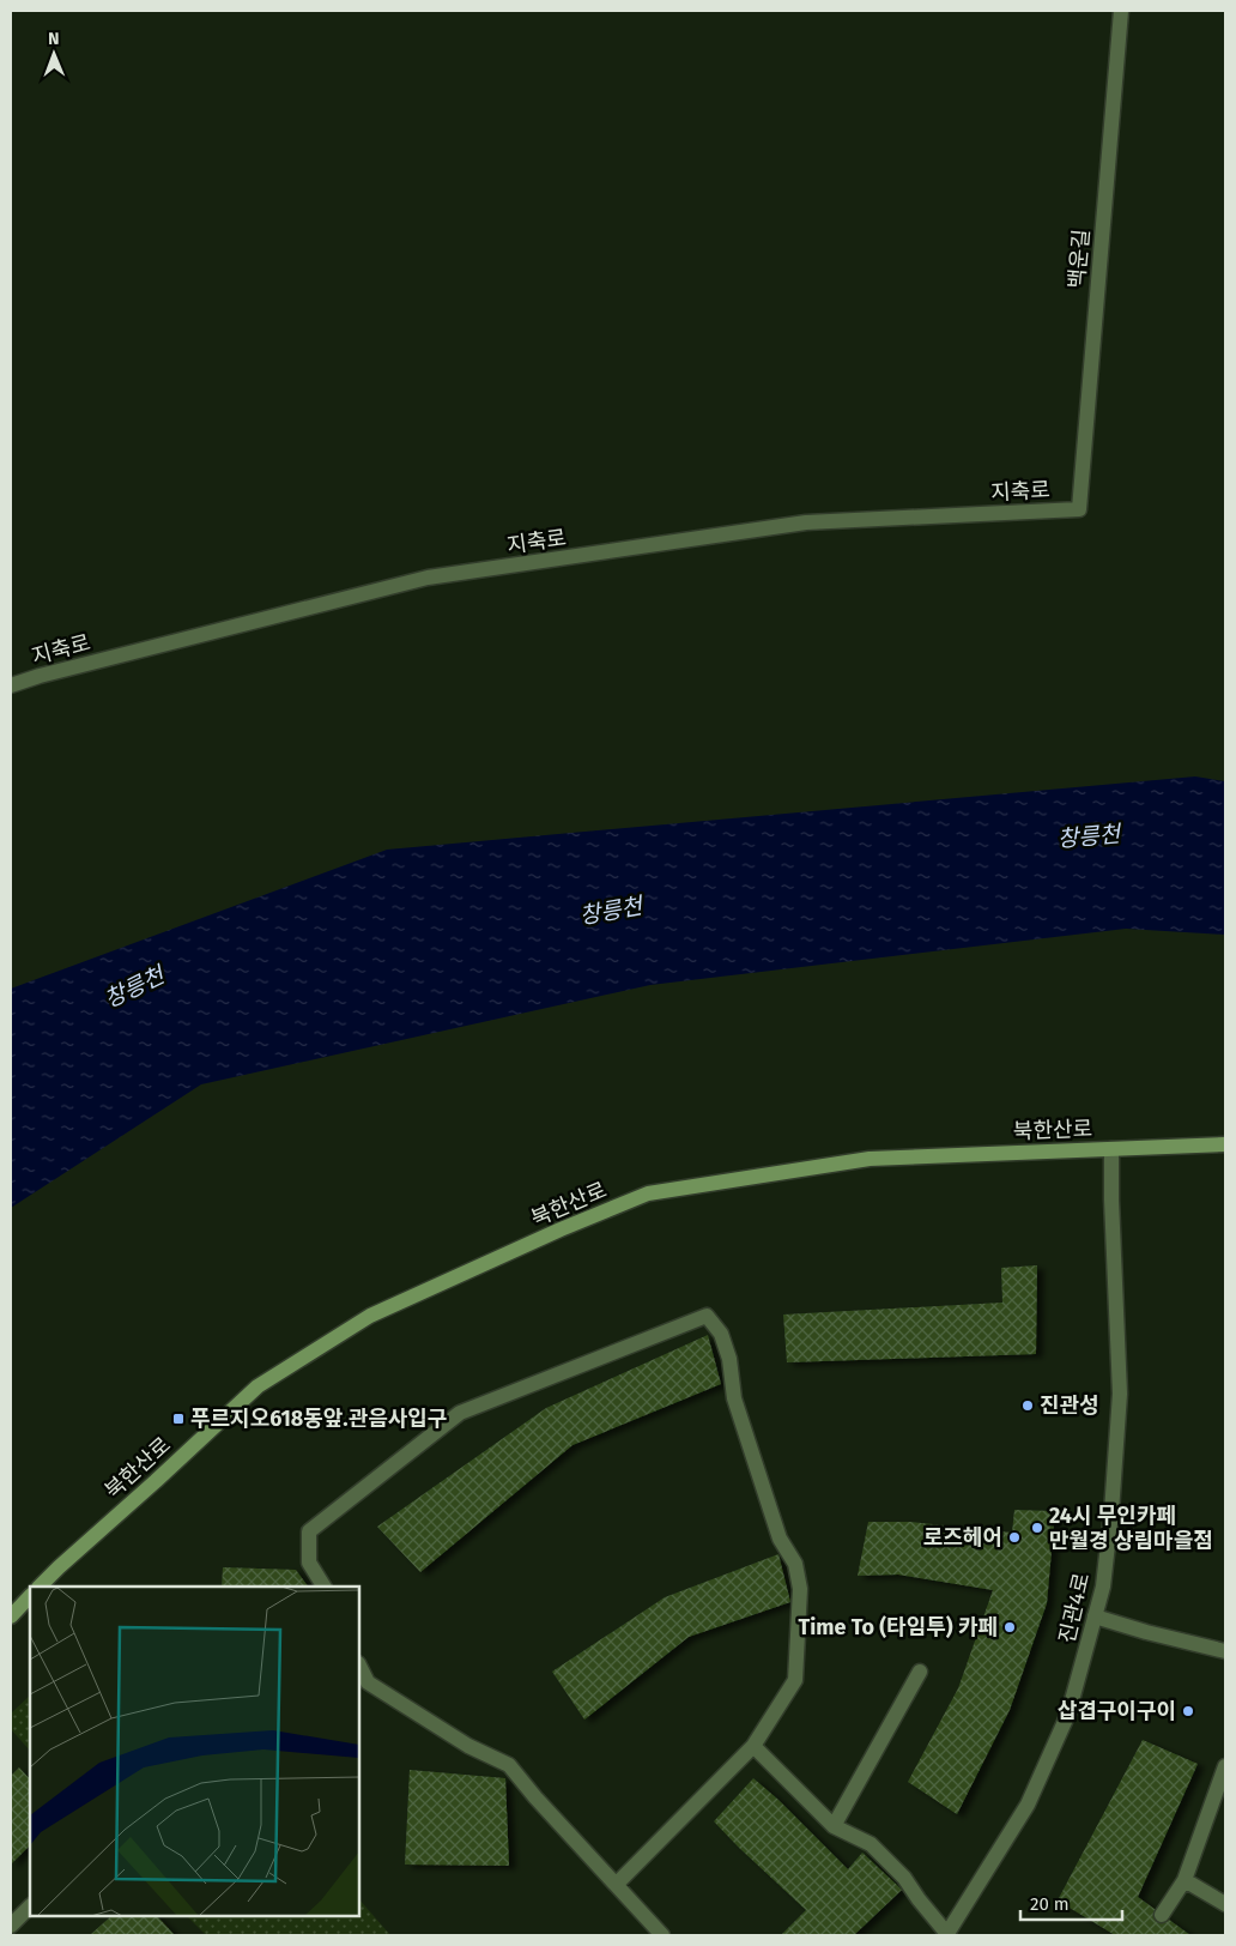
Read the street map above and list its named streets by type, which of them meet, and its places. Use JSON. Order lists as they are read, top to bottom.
{
  "streets": {
    "main road": ["북한산로"],
    "street": ["백운길", "지축로", "진관4로"]
  },
  "crossings": [
    ["백운길", "지축로"],
    ["북한산로", "진관4로"]
  ],
  "water": ["창릉천"],
  "places": {
    "other": [
      "진관성",
      "24시 무인카페 만월경 상림마을점",
      "로즈헤어",
      "Time To (타임투) 카페",
      "삽겹구이구이"
    ],
    "transit": ["푸르지오618동앞.관음사입구"]
  },
  "scale_bar": "20 m",
  "north": "top"
}
